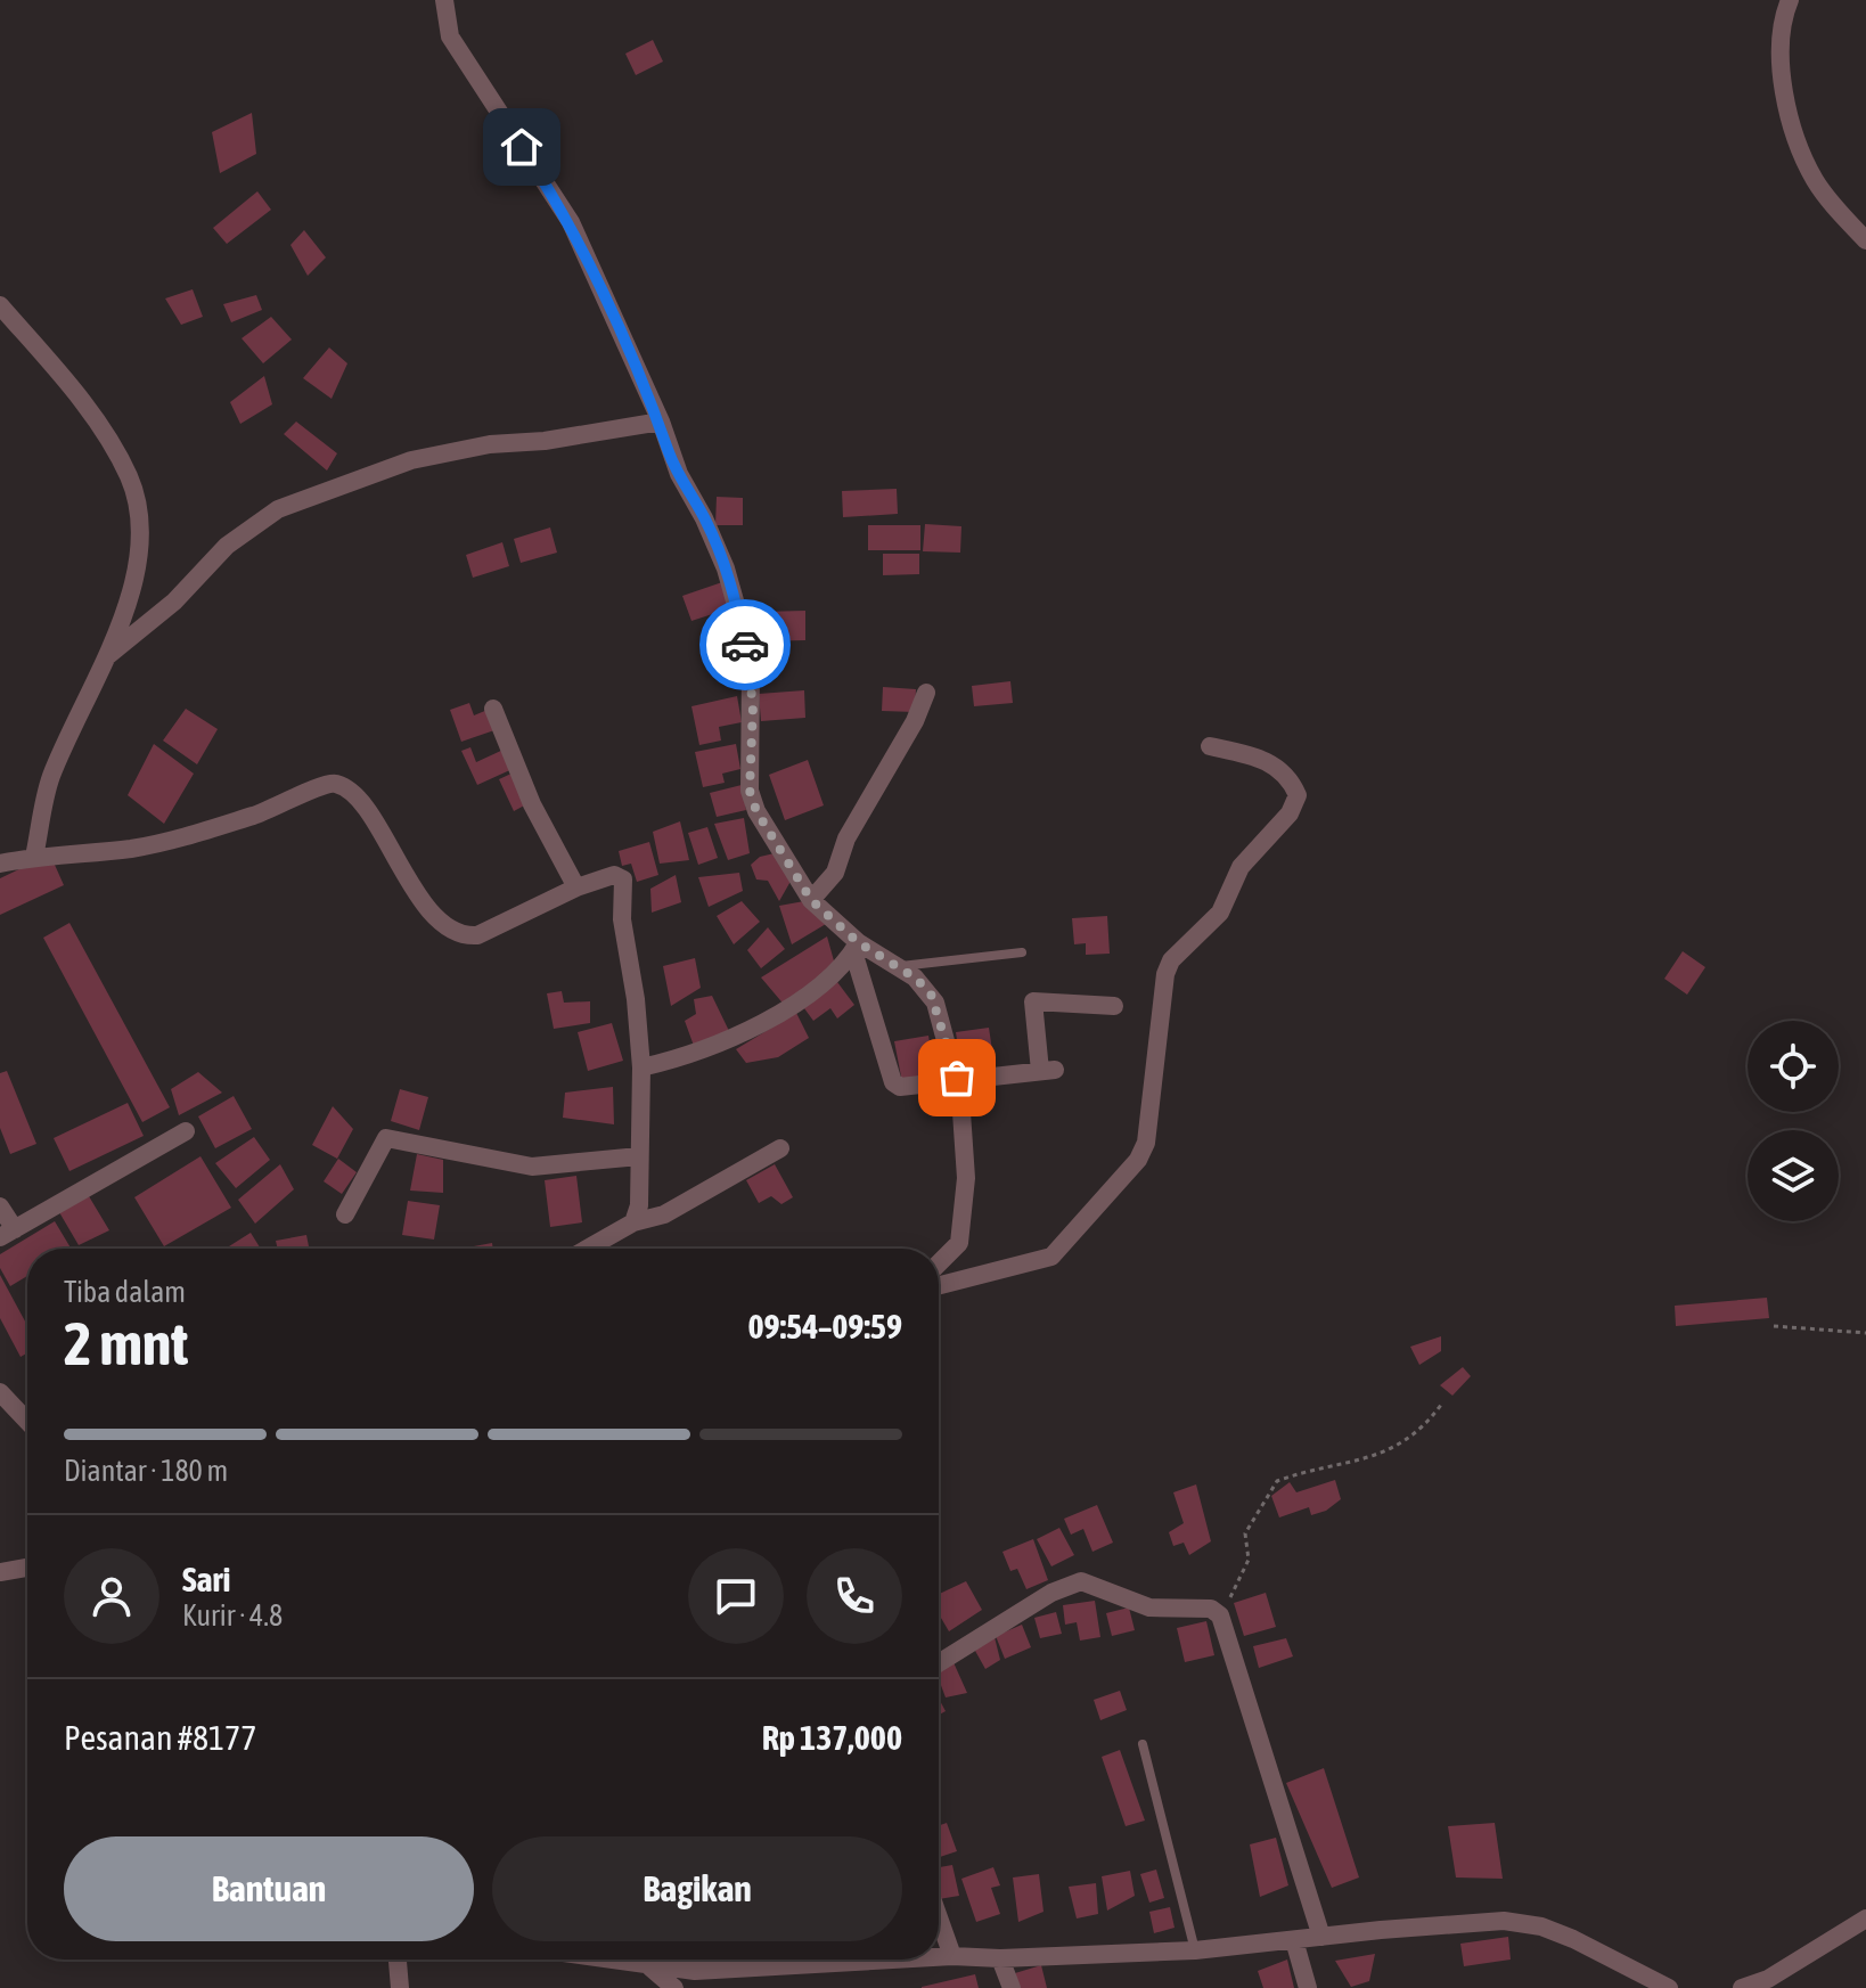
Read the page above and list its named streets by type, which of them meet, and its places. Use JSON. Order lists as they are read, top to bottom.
{
  "page": {
    "heading": ["2 mnt", "Tiba dalam", "09:54–09:59"],
    "panel": [
      "Sari",
      "Kurir · 4.8",
      "Pesanan #8177",
      "Rp 137,000"
    ],
    "bar": "Diantar · 180 m",
    "buttons": ["Bantuan", "Bagikan"]
  }
}
